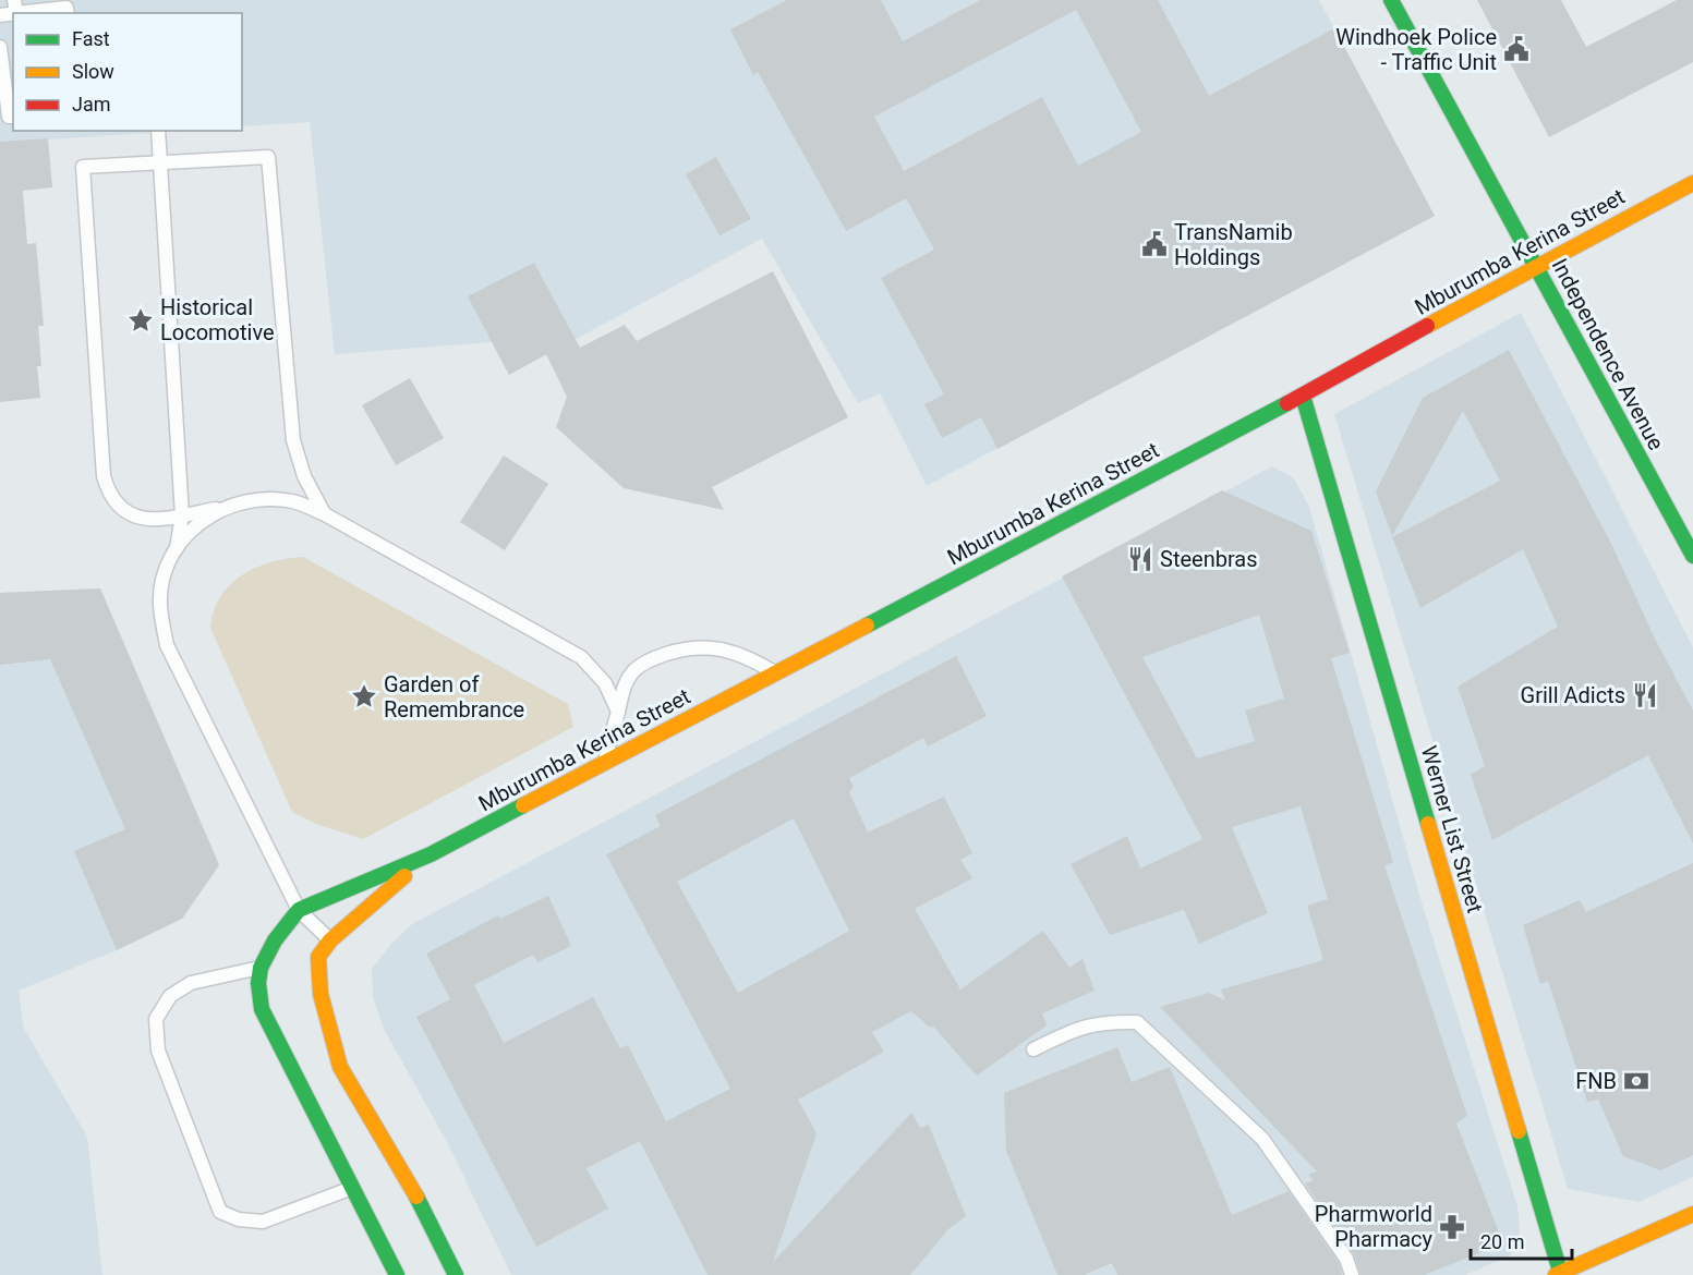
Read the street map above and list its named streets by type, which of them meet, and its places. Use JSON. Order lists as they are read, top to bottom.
{
  "streets": {
    "main road": ["Mburumba Kerina Street", "Independence Avenue", "Werner List Street"]
  },
  "crossings": [
    ["Mburumba Kerina Street", "Independence Avenue"],
    ["Mburumba Kerina Street", "Werner List Street"]
  ],
  "places": {
    "public building": ["Windhoek Police - Traffic Unit", "TransNamib Holdings"],
    "place": ["Historical Locomotive", "Garden of Remembrance"],
    "restaurant": ["Steenbras", "Grill Adicts"],
    "bank": ["FNB"],
    "pharmacy": ["Pharmworld Pharmacy"]
  },
  "legend": ["Fast", "Slow", "Jam"],
  "scale_bar": "20 m"
}
